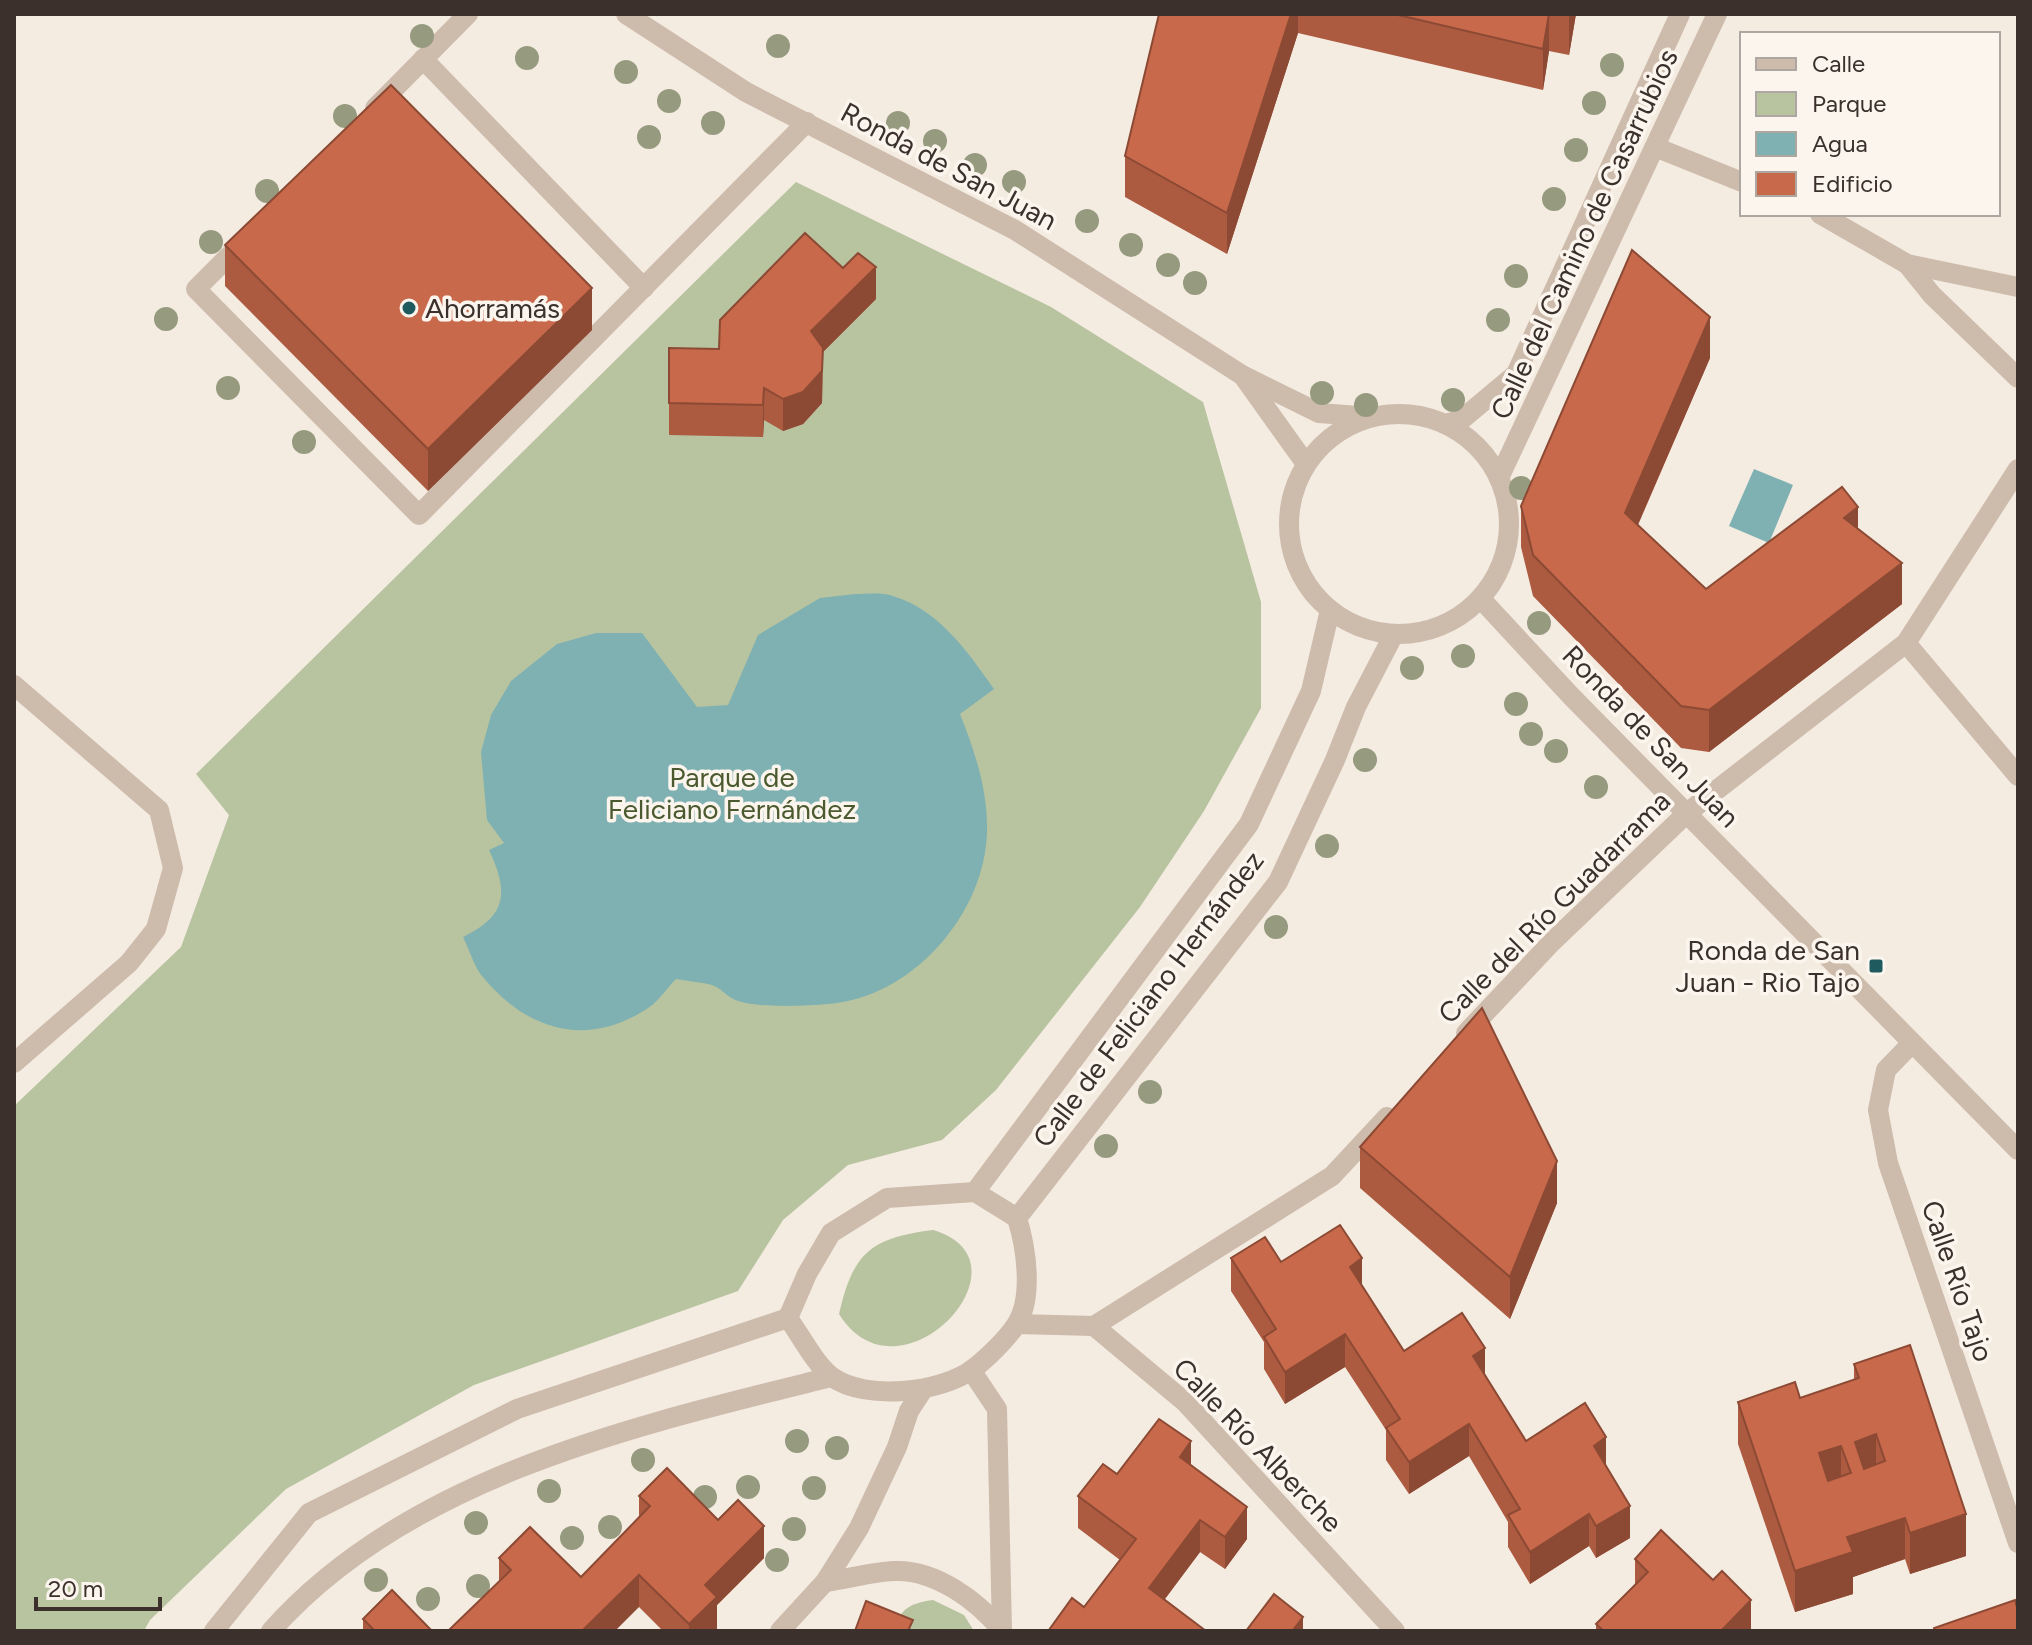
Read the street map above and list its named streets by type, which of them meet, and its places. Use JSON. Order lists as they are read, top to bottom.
{
  "streets": {
    "street": [
      "Ronda de San Juan",
      "Calle del Camino de Casarrubios",
      "Calle del Río Guadarrama",
      "Calle de Feliciano Hernández",
      "Calle Río Tajo",
      "Calle Río Alberche"
    ]
  },
  "crossings": [
    ["Ronda de San Juan", "Calle del Camino de Casarrubios"],
    ["Ronda de San Juan", "Calle del Río Guadarrama"],
    ["Ronda de San Juan", "Calle de Feliciano Hernández"],
    ["Ronda de San Juan", "Calle Río Tajo"],
    ["Calle del Camino de Casarrubios", "Calle de Feliciano Hernández"]
  ],
  "parks": ["Parque de Feliciano Fernández"],
  "places": {
    "other": ["Ahorramás"],
    "transit": ["Ronda de San Juan - Rio Tajo"]
  },
  "legend": [
    "Calle",
    "Parque",
    "Agua",
    "Edificio"
  ],
  "scale_bar": "20 m"
}
